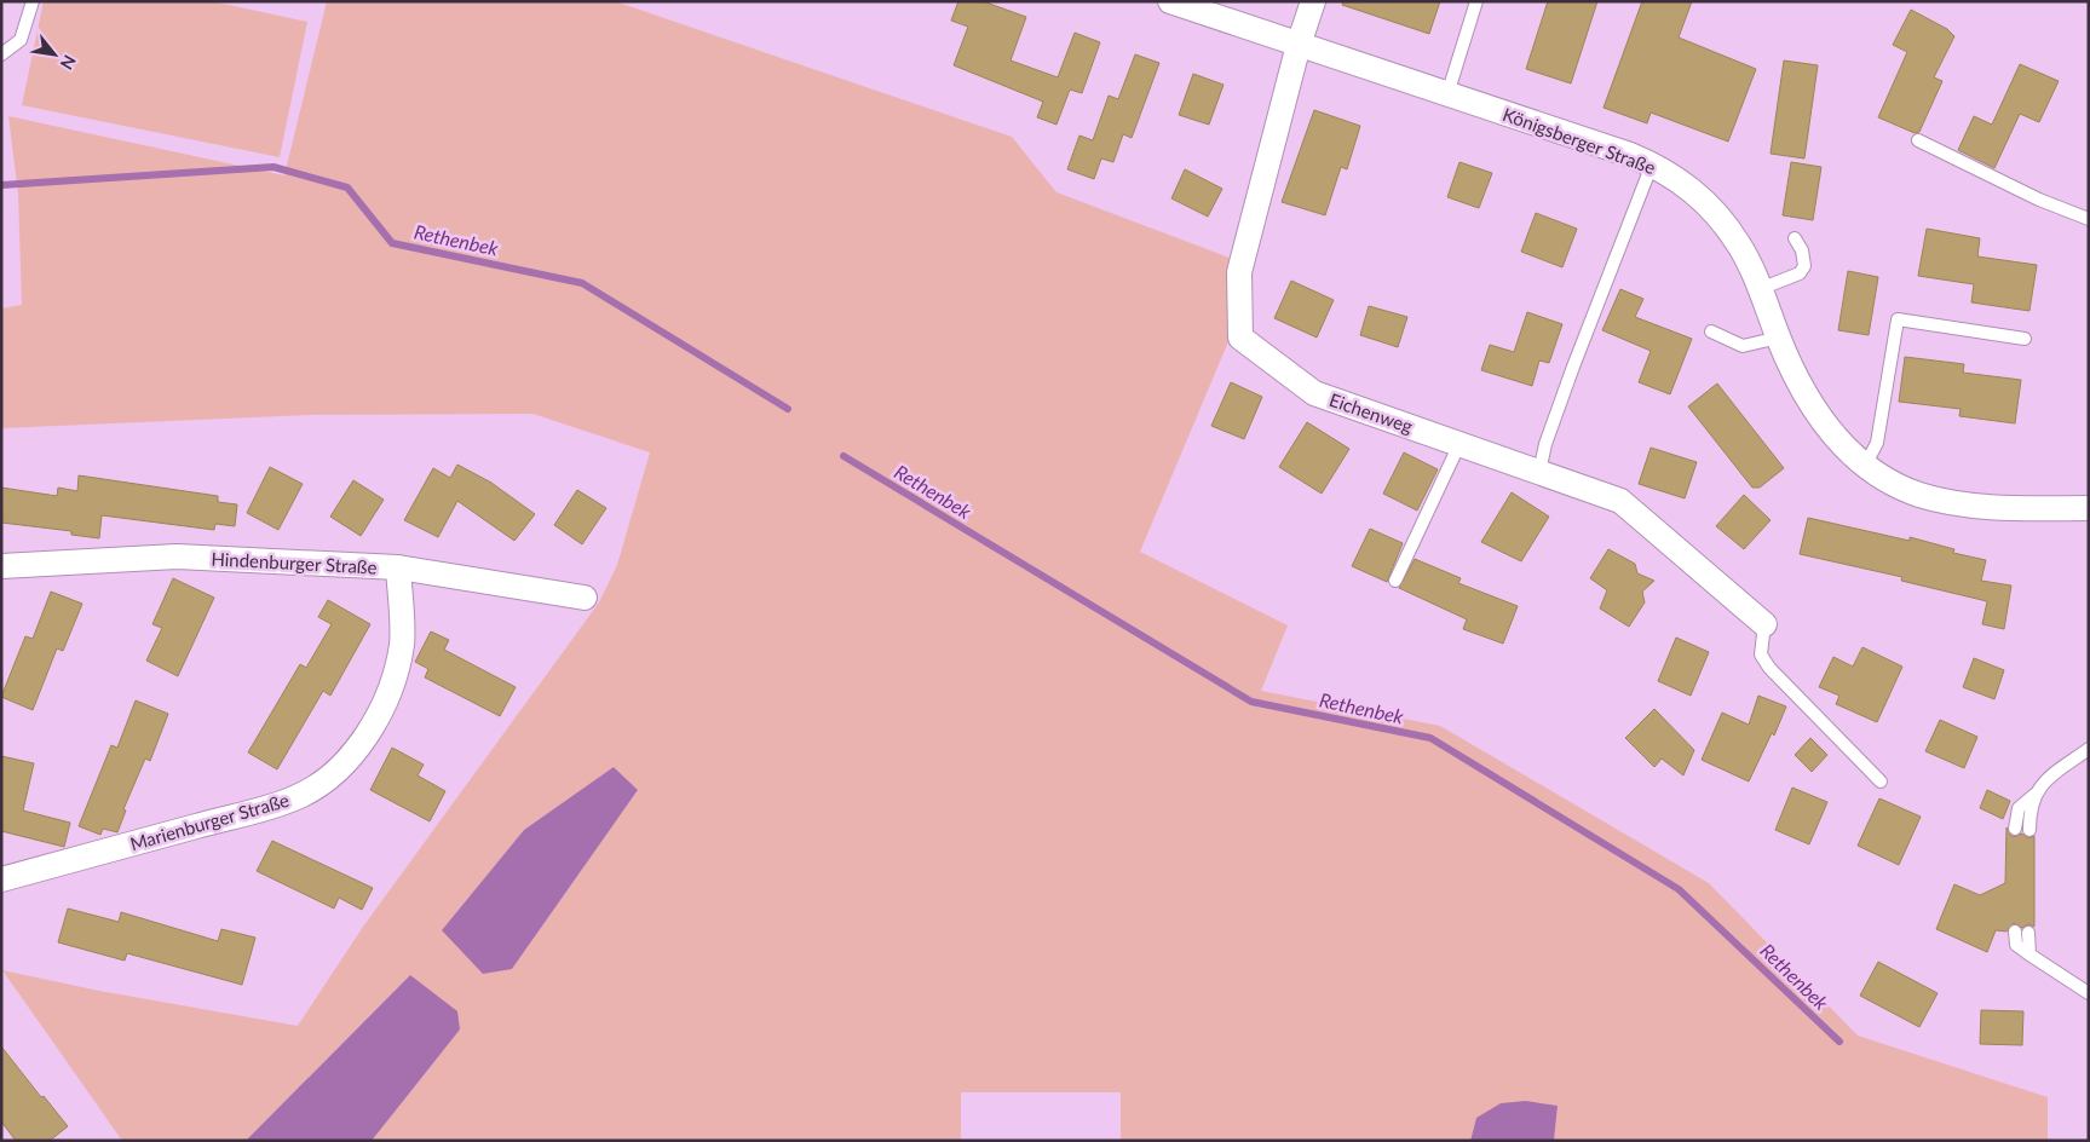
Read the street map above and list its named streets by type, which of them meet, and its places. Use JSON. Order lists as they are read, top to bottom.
{
  "streets": {
    "street": [
      "Königsberger Straße",
      "Eichenweg",
      "Hindenburger Straße",
      "Marienburger Straße"
    ]
  },
  "crossings": [
    ["Königsberger Straße", "Eichenweg"],
    ["Hindenburger Straße", "Marienburger Straße"]
  ],
  "water": ["Rethenbek"],
  "north": "bottom right"
}
